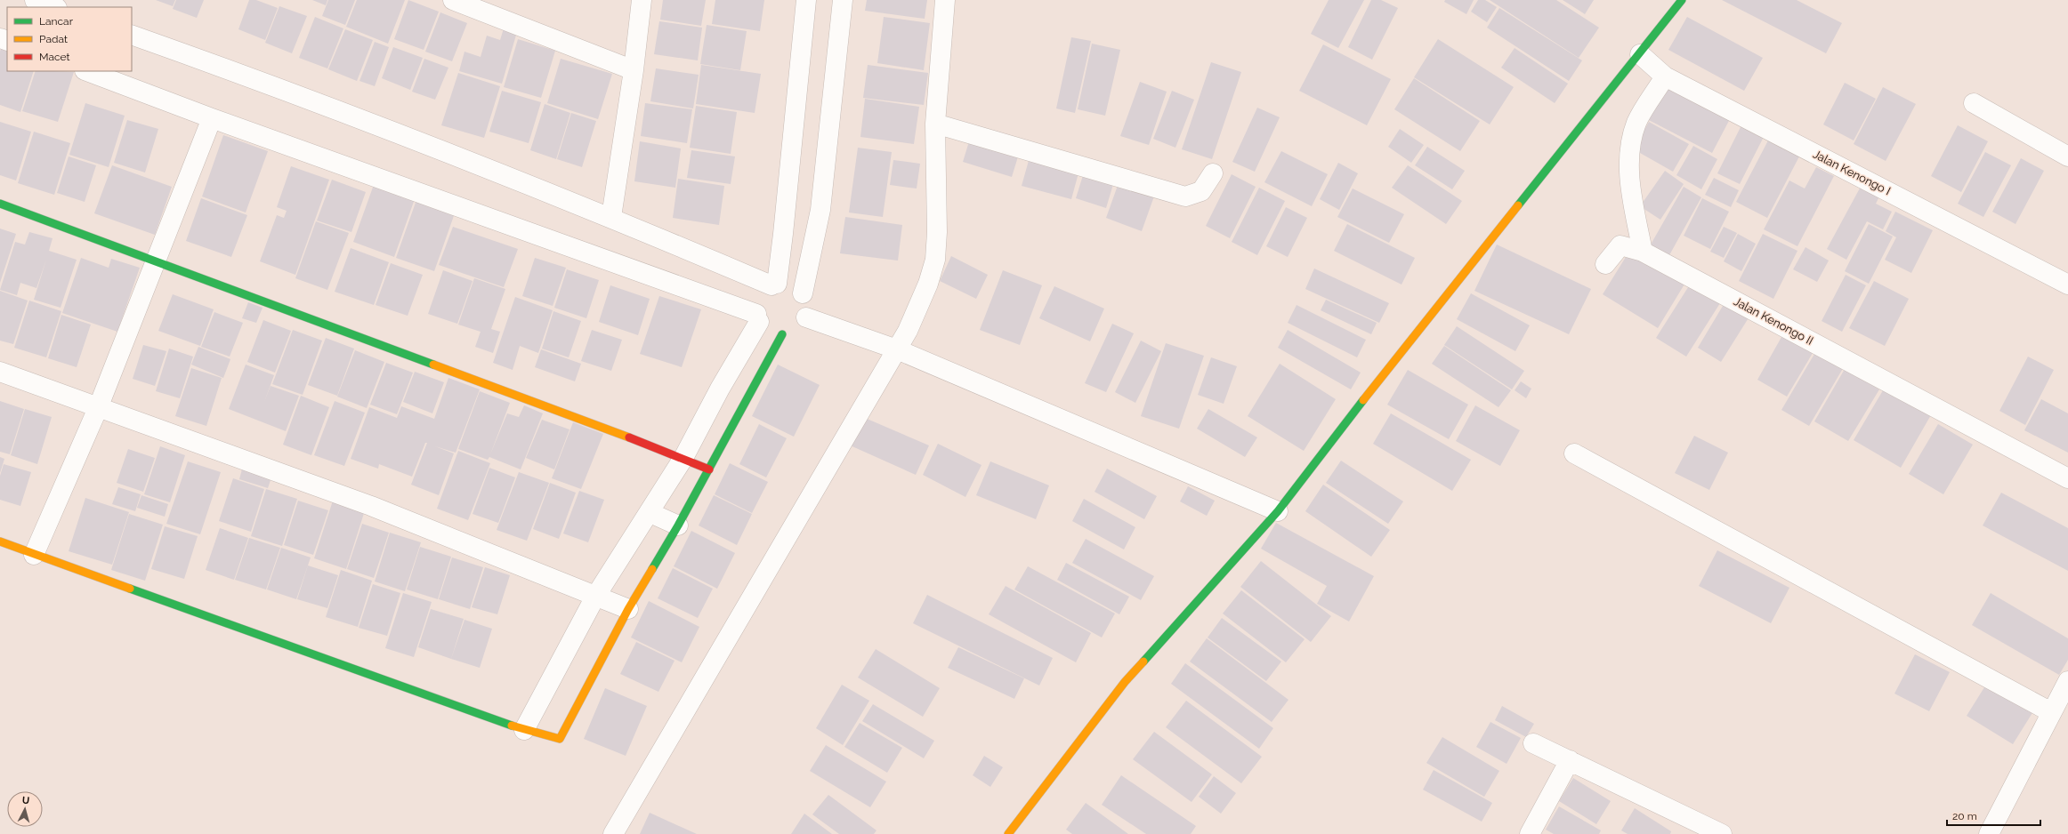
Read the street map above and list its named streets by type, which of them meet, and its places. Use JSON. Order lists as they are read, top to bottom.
{
  "streets": {
    "street": ["Jalan Kenongo I", "Jalan Kenongo II"]
  },
  "legend": ["Lancar", "Padat", "Macet"],
  "scale_bar": "20 m",
  "north": "top"
}
